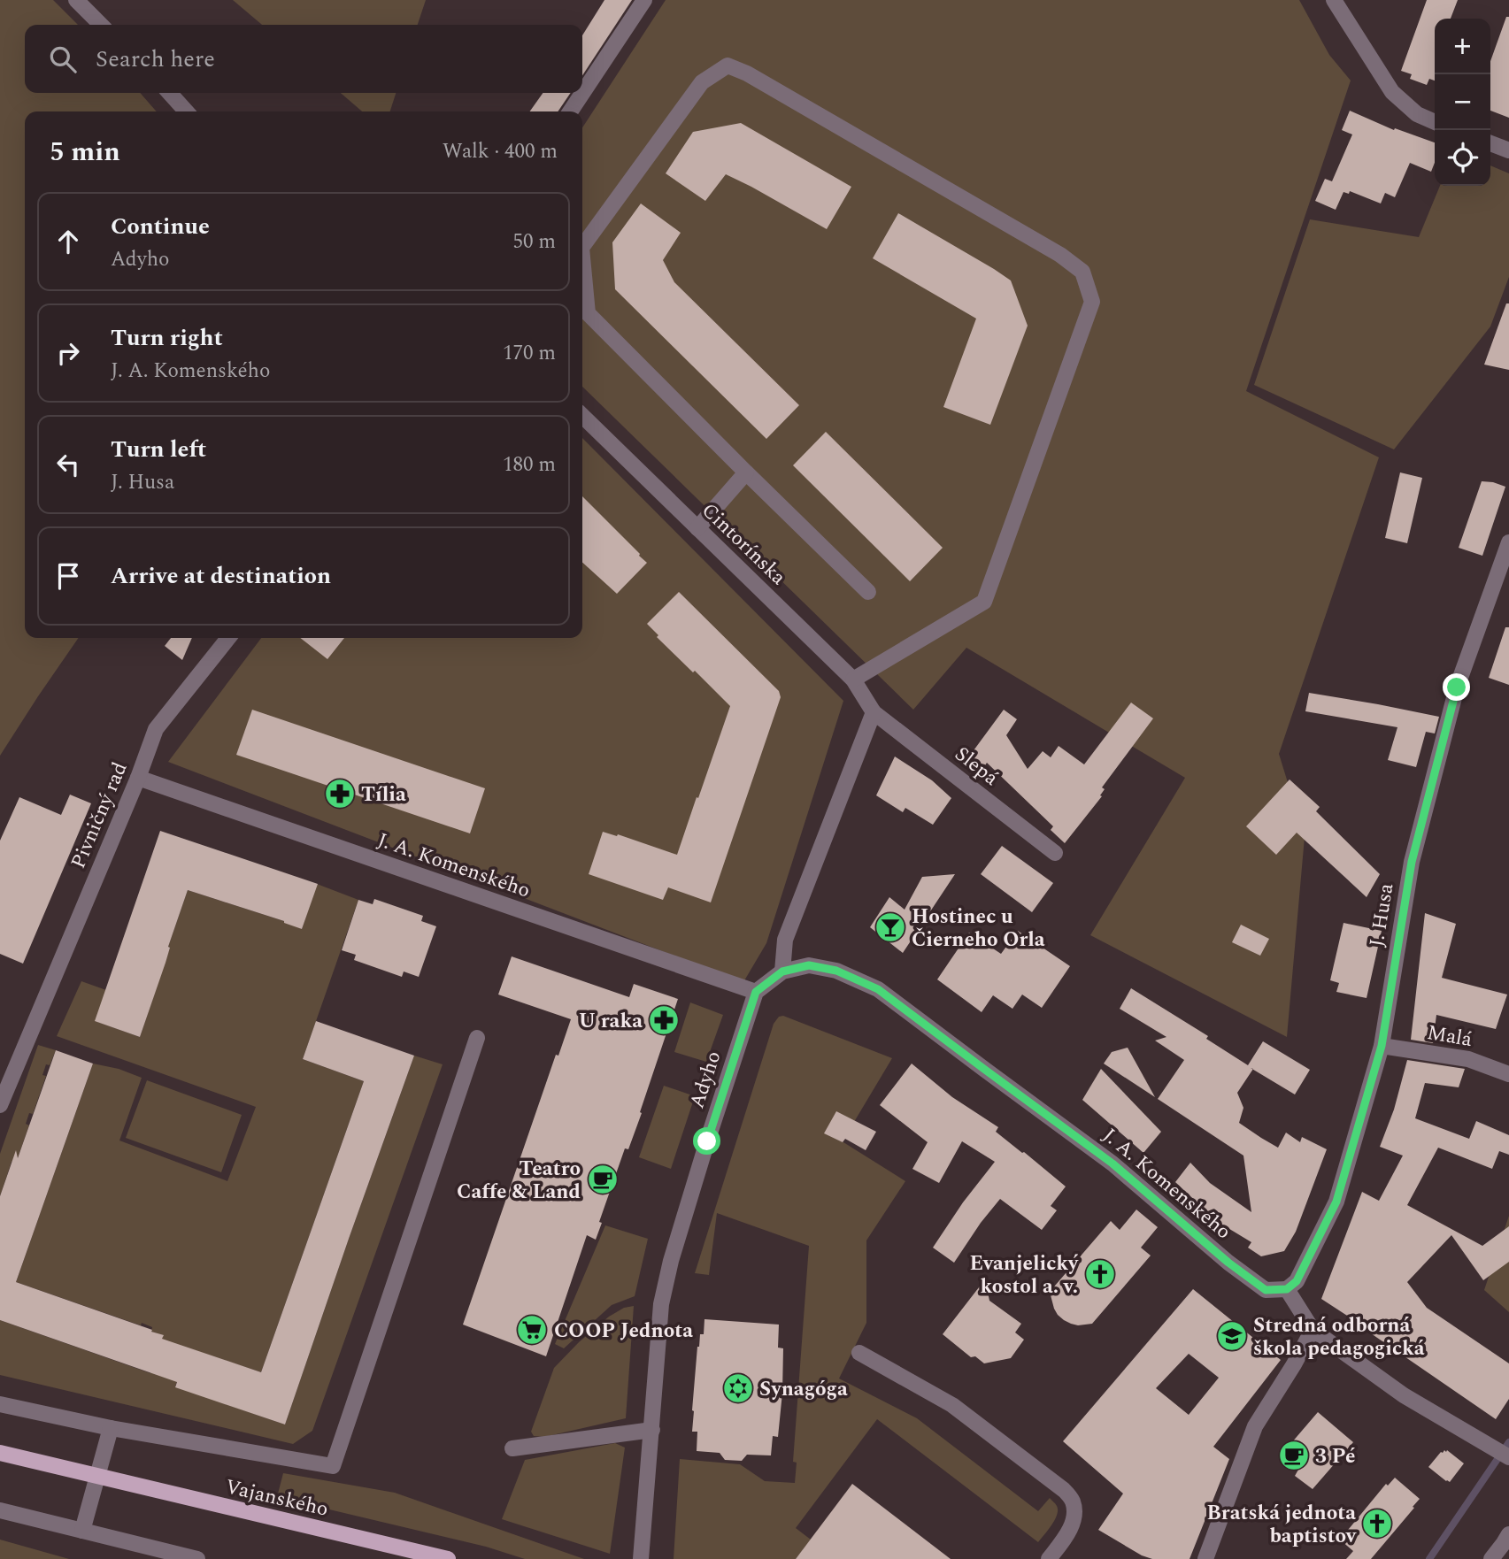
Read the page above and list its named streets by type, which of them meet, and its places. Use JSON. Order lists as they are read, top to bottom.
{
  "streets": {
    "main road": ["Vajanského"],
    "street": [
      "Cintorínska",
      "Slepá",
      "Pivničný rad",
      "J. A. Komenského",
      "J. Husa",
      "Malá",
      "Adyho"
    ]
  },
  "crossings": [
    ["Cintorínska", "Slepá"],
    ["Pivničný rad", "J. A. Komenského"],
    ["J. A. Komenského", "J. Husa"],
    ["J. A. Komenského", "Adyho"],
    ["J. Husa", "Malá"]
  ],
  "places": {
    "pharmacy": ["Tília", "U raka"],
    "bar": ["Hostinec u Čierneho Orla"],
    "cafe": ["Teatro Caffe & Land", "3 Pé"],
    "church": ["Evanjelický kostol a. v.", "Bratská jednota baptistov"],
    "supermarket": ["COOP Jednota"],
    "school or university": ["Stredná odborná škola pedagogická"],
    "synagogue": ["Synagóga"]
  },
  "page": {
    "map_buttons": ["+", "−"],
    "search": "Search here",
    "heading": ["5 min", "Walk · 400 m"],
    "list": [
      ["Continue", "Adyho", "50 m"],
      ["Turn right", "J. A. Komenského", "170 m"],
      ["Turn left", "J. Husa", "180 m"],
      "Arrive at destination"
    ]
  }
}
